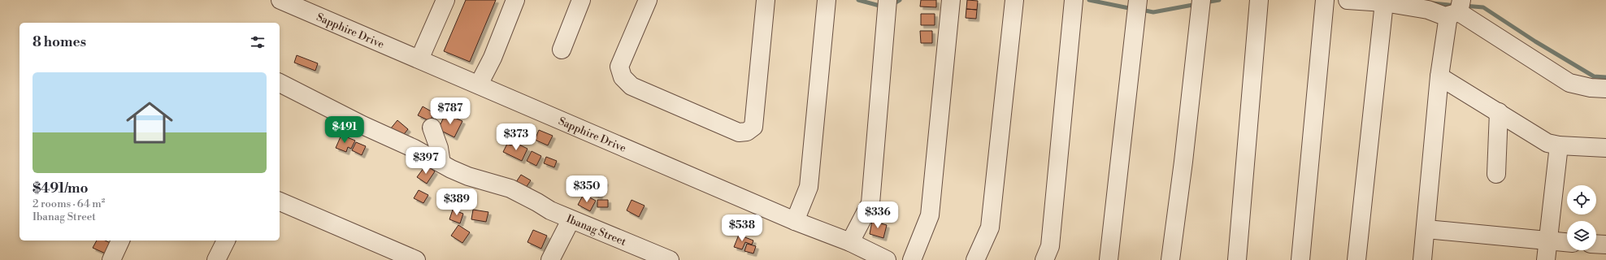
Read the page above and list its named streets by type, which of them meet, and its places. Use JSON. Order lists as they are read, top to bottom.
{
  "streets": {
    "street": ["Sapphire Drive", "Ibanag Street"]
  },
  "page": {
    "heading": "8 homes",
    "list": [
      {
        "name": "$491/mo",
        "note": "2 rooms · 64 m² · Ibanag Street"
      }
    ],
    "price": [
      "$787",
      "$491",
      "$373",
      "$397",
      "$350",
      "$389",
      "$336",
      "$538"
    ]
  }
}
